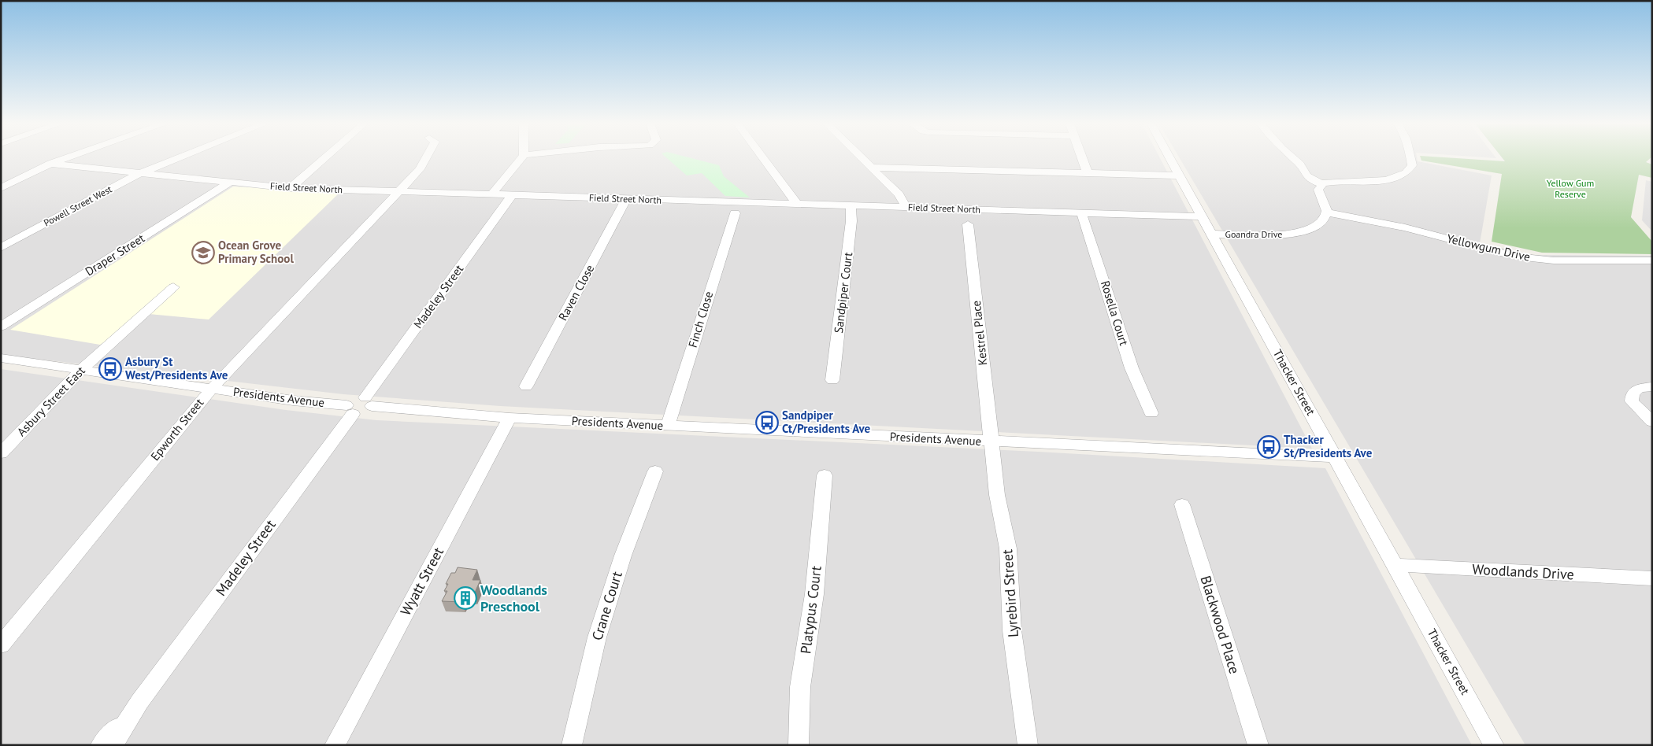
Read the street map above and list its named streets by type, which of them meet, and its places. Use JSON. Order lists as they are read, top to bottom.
{
  "streets": {
    "street": [
      "Field Street North",
      "Powell Street West",
      "Goandra Drive",
      "Yellowgum Drive",
      "Draper Street",
      "Raven Close",
      "Sandpiper Court",
      "Madeley Street",
      "Rosella Court",
      "Finch Close",
      "Kestrel Place",
      "Thacker Street",
      "Presidents Avenue",
      "Asbury Street East",
      "Epworth Street",
      "Woodlands Drive",
      "Wyatt Street",
      "Lyrebird Street",
      "Crane Court",
      "Platypus Court",
      "Blackwood Place"
    ]
  },
  "crossings": [
    ["Field Street North", "Powell Street West"],
    ["Field Street North", "Draper Street"],
    ["Field Street North", "Raven Close"],
    ["Field Street North", "Sandpiper Court"],
    ["Field Street North", "Madeley Street"],
    ["Field Street North", "Rosella Court"],
    ["Field Street North", "Thacker Street"],
    ["Field Street North", "Epworth Street"],
    ["Goandra Drive", "Yellowgum Drive"],
    ["Goandra Drive", "Thacker Street"],
    ["Madeley Street", "Presidents Avenue"],
    ["Finch Close", "Presidents Avenue"],
    ["Kestrel Place", "Presidents Avenue"],
    ["Kestrel Place", "Lyrebird Street"],
    ["Thacker Street", "Presidents Avenue"],
    ["Thacker Street", "Woodlands Drive"],
    ["Presidents Avenue", "Asbury Street East"],
    ["Presidents Avenue", "Epworth Street"],
    ["Presidents Avenue", "Wyatt Street"],
    ["Presidents Avenue", "Lyrebird Street"]
  ],
  "parks": ["Yellow Gum Reserve"],
  "places": {
    "school or university": ["Ocean Grove Primary School"],
    "bus stop": ["Asbury St West/Presidents Ave", "Sandpiper Ct/Presidents Ave", "Thacker St/Presidents Ave"],
    "building": ["Woodlands Preschool"]
  }
}
